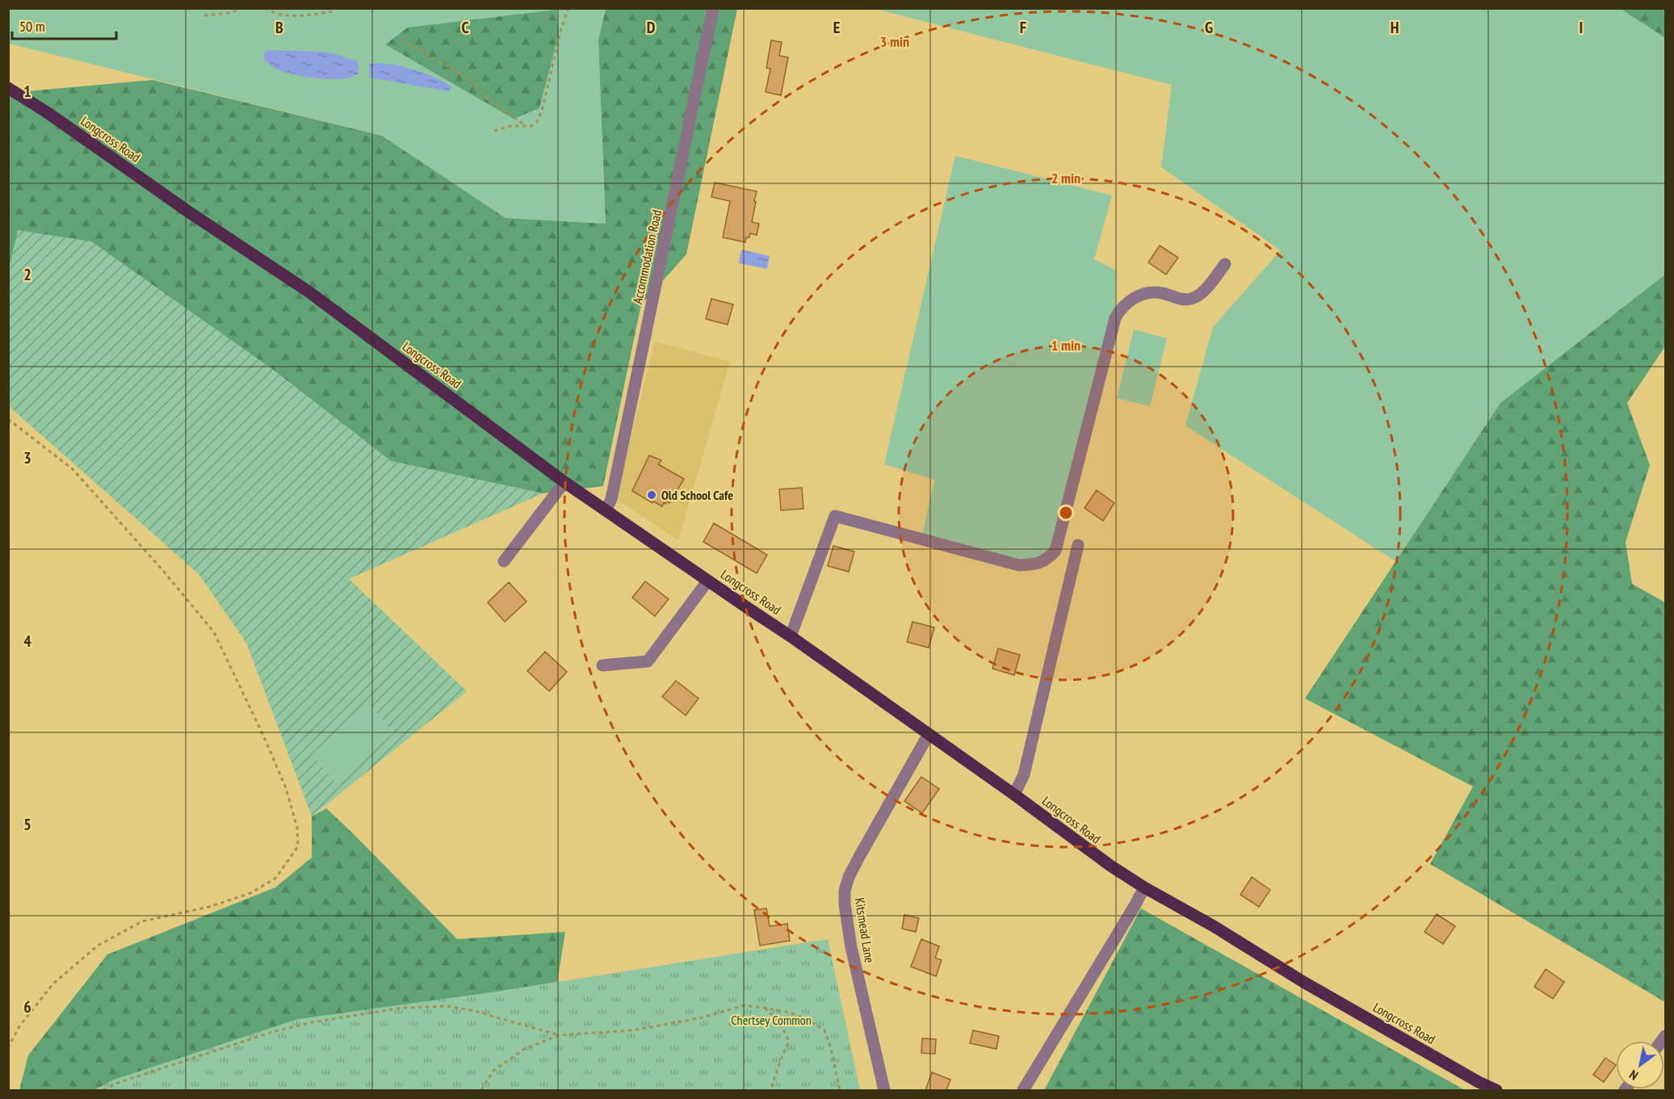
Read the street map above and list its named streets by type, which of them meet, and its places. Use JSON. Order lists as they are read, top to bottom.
{
  "streets": {
    "main road": ["Longcross Road"],
    "street": ["Accommodation Road", "Kitsmead Lane"]
  },
  "crossings": [
    ["Longcross Road", "Accommodation Road"],
    ["Longcross Road", "Kitsmead Lane"]
  ],
  "parks": ["Chertsey Common"],
  "places": ["Old School Cafe"],
  "scale_bar": "50 m",
  "north": "bottom left",
  "grid": {
    "columns": [
      "B",
      "C",
      "D",
      "E",
      "F",
      "G",
      "H",
      "I"
    ],
    "rows": [
      "1",
      "2",
      "3",
      "4",
      "5",
      "6"
    ]
  },
  "rings": ["3 min", "2 min", "1 min"]
}
